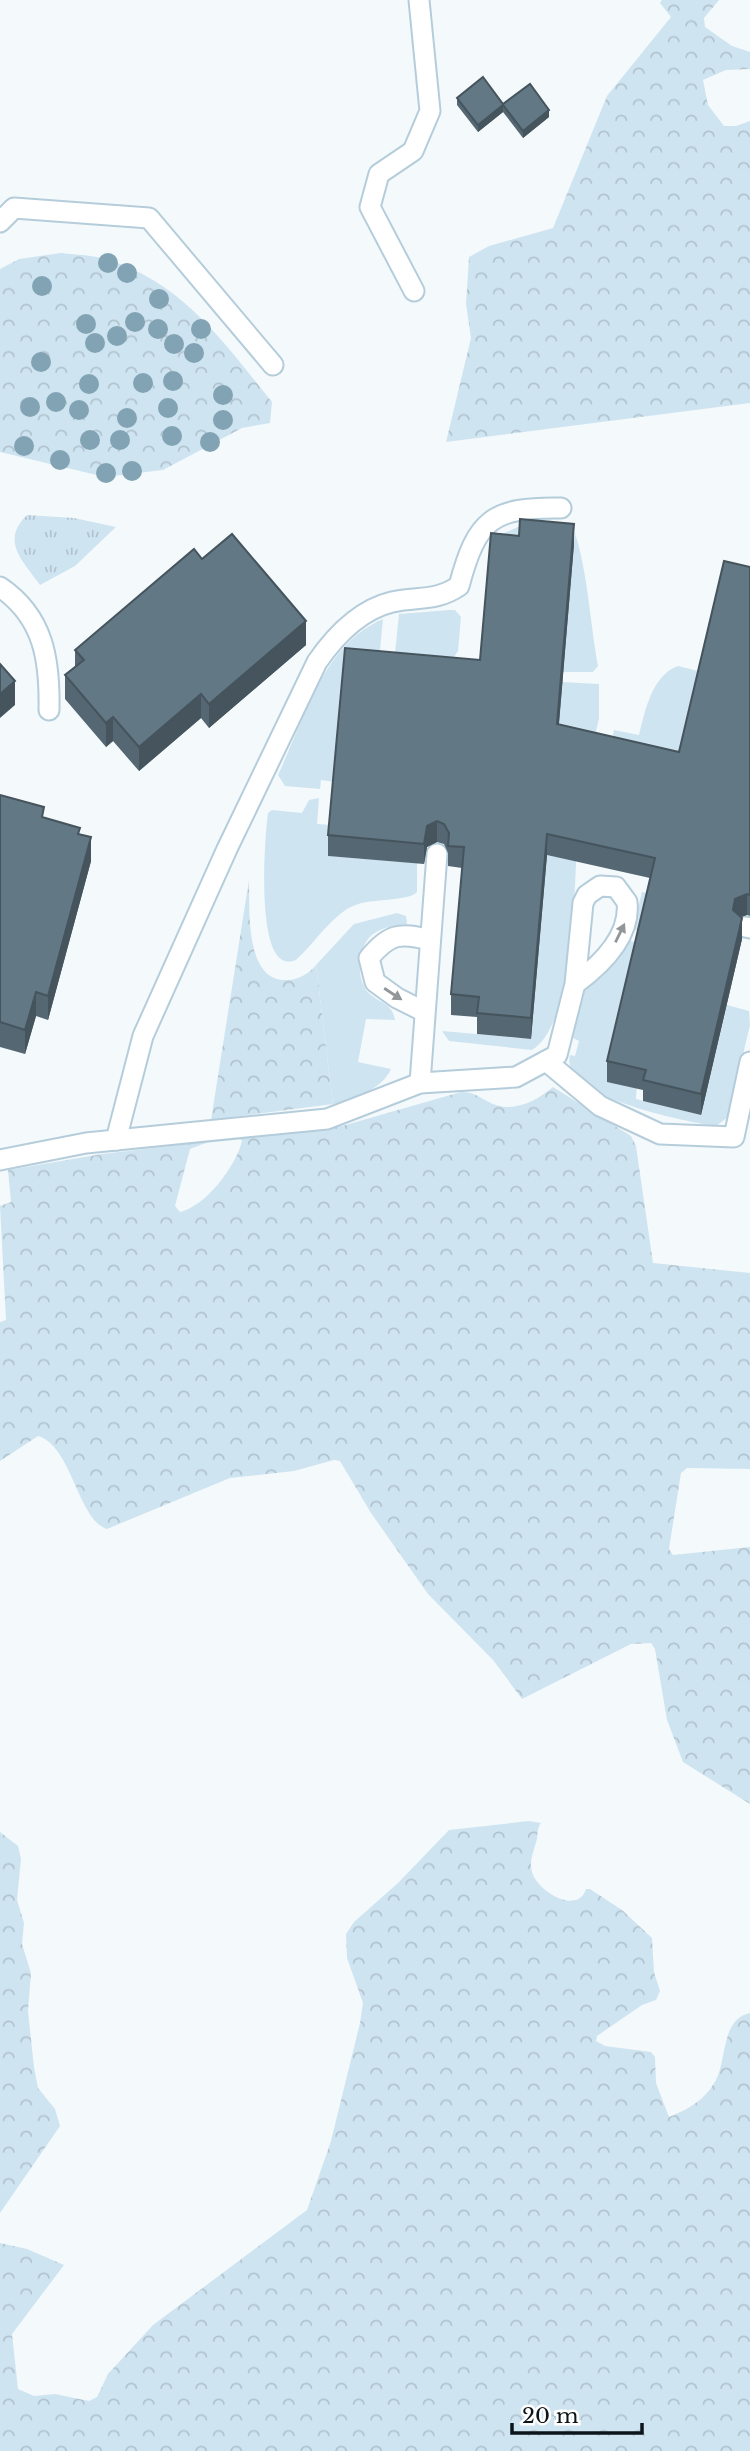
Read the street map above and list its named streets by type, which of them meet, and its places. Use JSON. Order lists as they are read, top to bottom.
{
  "scale_bar": "20 m"
}
